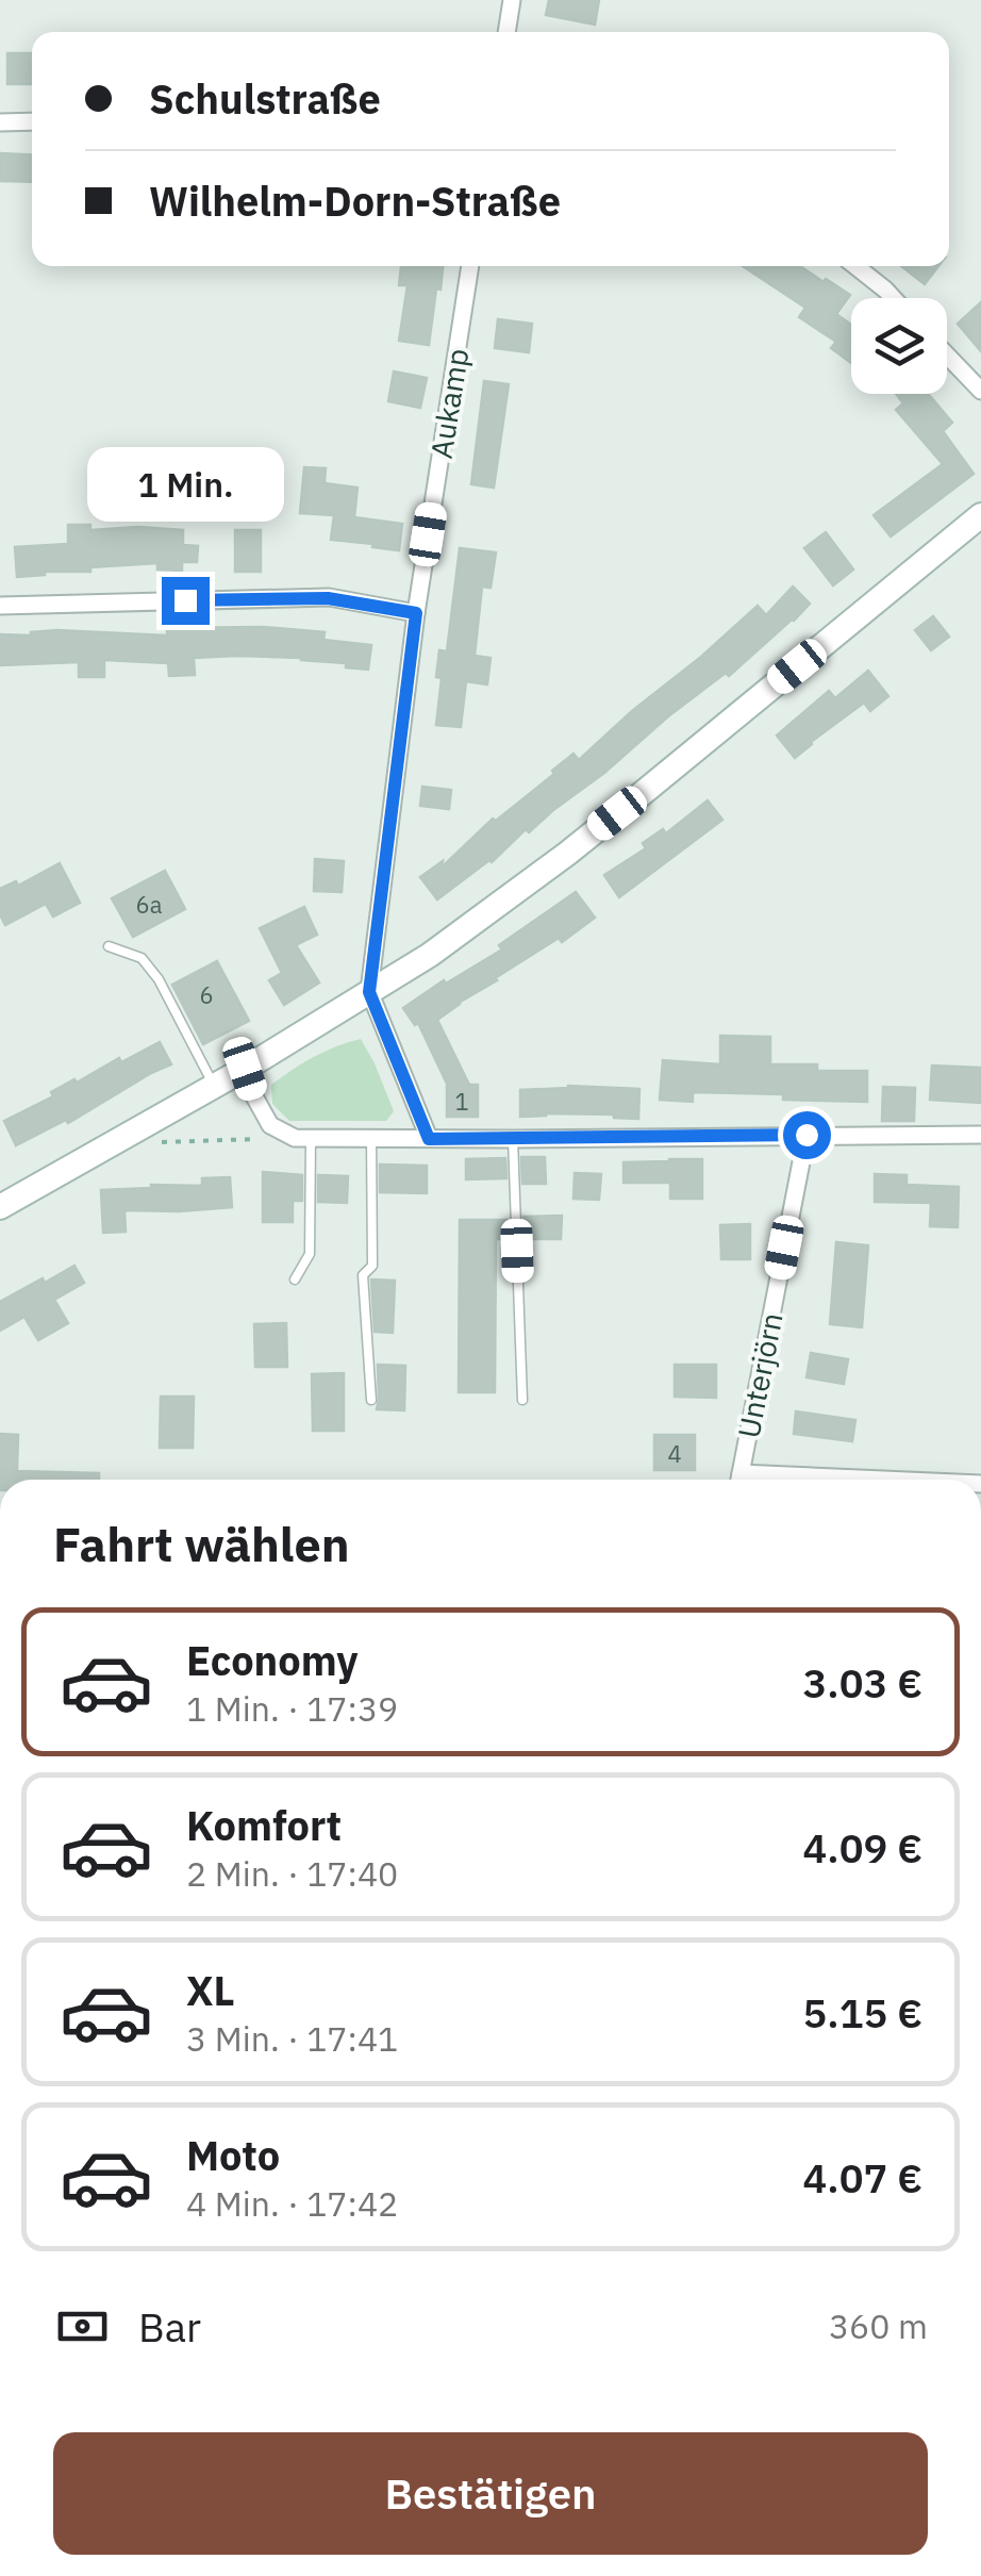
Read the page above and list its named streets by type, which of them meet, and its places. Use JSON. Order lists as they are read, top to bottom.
{
  "streets": {
    "street": ["Aukamp", "Unterjörn"]
  },
  "house_numbers": [
    "6a",
    "6",
    "1",
    "4"
  ],
  "page": {
    "banner": ["Schulstraße", "Wilhelm-Dorn-Straße"],
    "bubble": "1 Min.",
    "heading": "Fahrt wählen",
    "list": [
      {
        "name": "Economy",
        "note": "1 Min. · 17:39",
        "value": "3.03 €"
      },
      {
        "name": "Komfort",
        "note": "2 Min. · 17:40",
        "value": "4.09 €"
      },
      {
        "name": "XL",
        "note": "3 Min. · 17:41",
        "value": "5.15 €"
      },
      {
        "name": "Moto",
        "note": "4 Min. · 17:42",
        "value": "4.07 €"
      }
    ],
    "pay": ["Bar", "360 m"],
    "buttons": "Bestätigen"
  }
}
